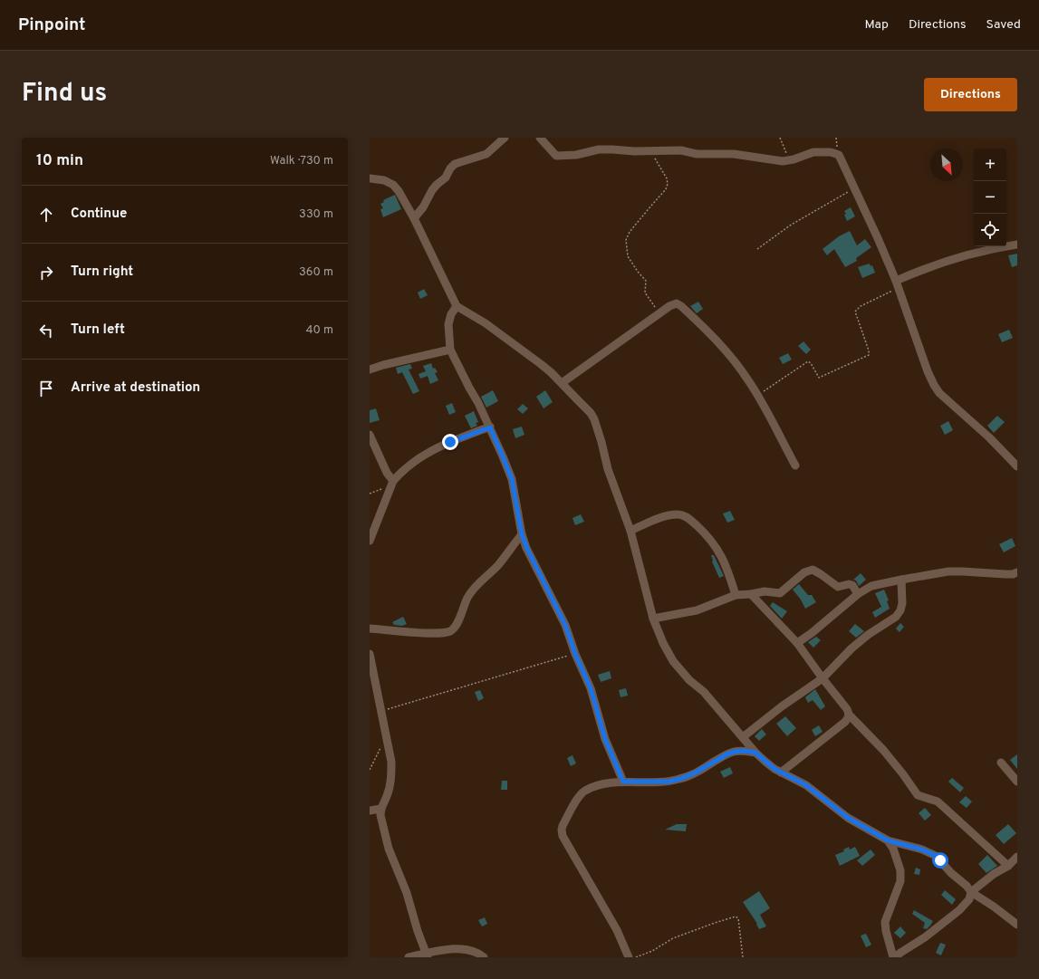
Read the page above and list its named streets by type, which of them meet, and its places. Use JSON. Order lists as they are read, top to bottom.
{
  "north": "bottom right",
  "page": {
    "header": "Pinpoint",
    "nav": ["Map", "Directions", "Saved"],
    "title": "Find us",
    "buttons": "Directions",
    "heading": ["10 min", "Walk · 730 m"],
    "map_buttons": ["+", "−"],
    "list": [
      ["Continue", "330 m"],
      ["Turn right", "360 m"],
      ["Turn left", "40 m"],
      "Arrive at destination"
    ]
  }
}
